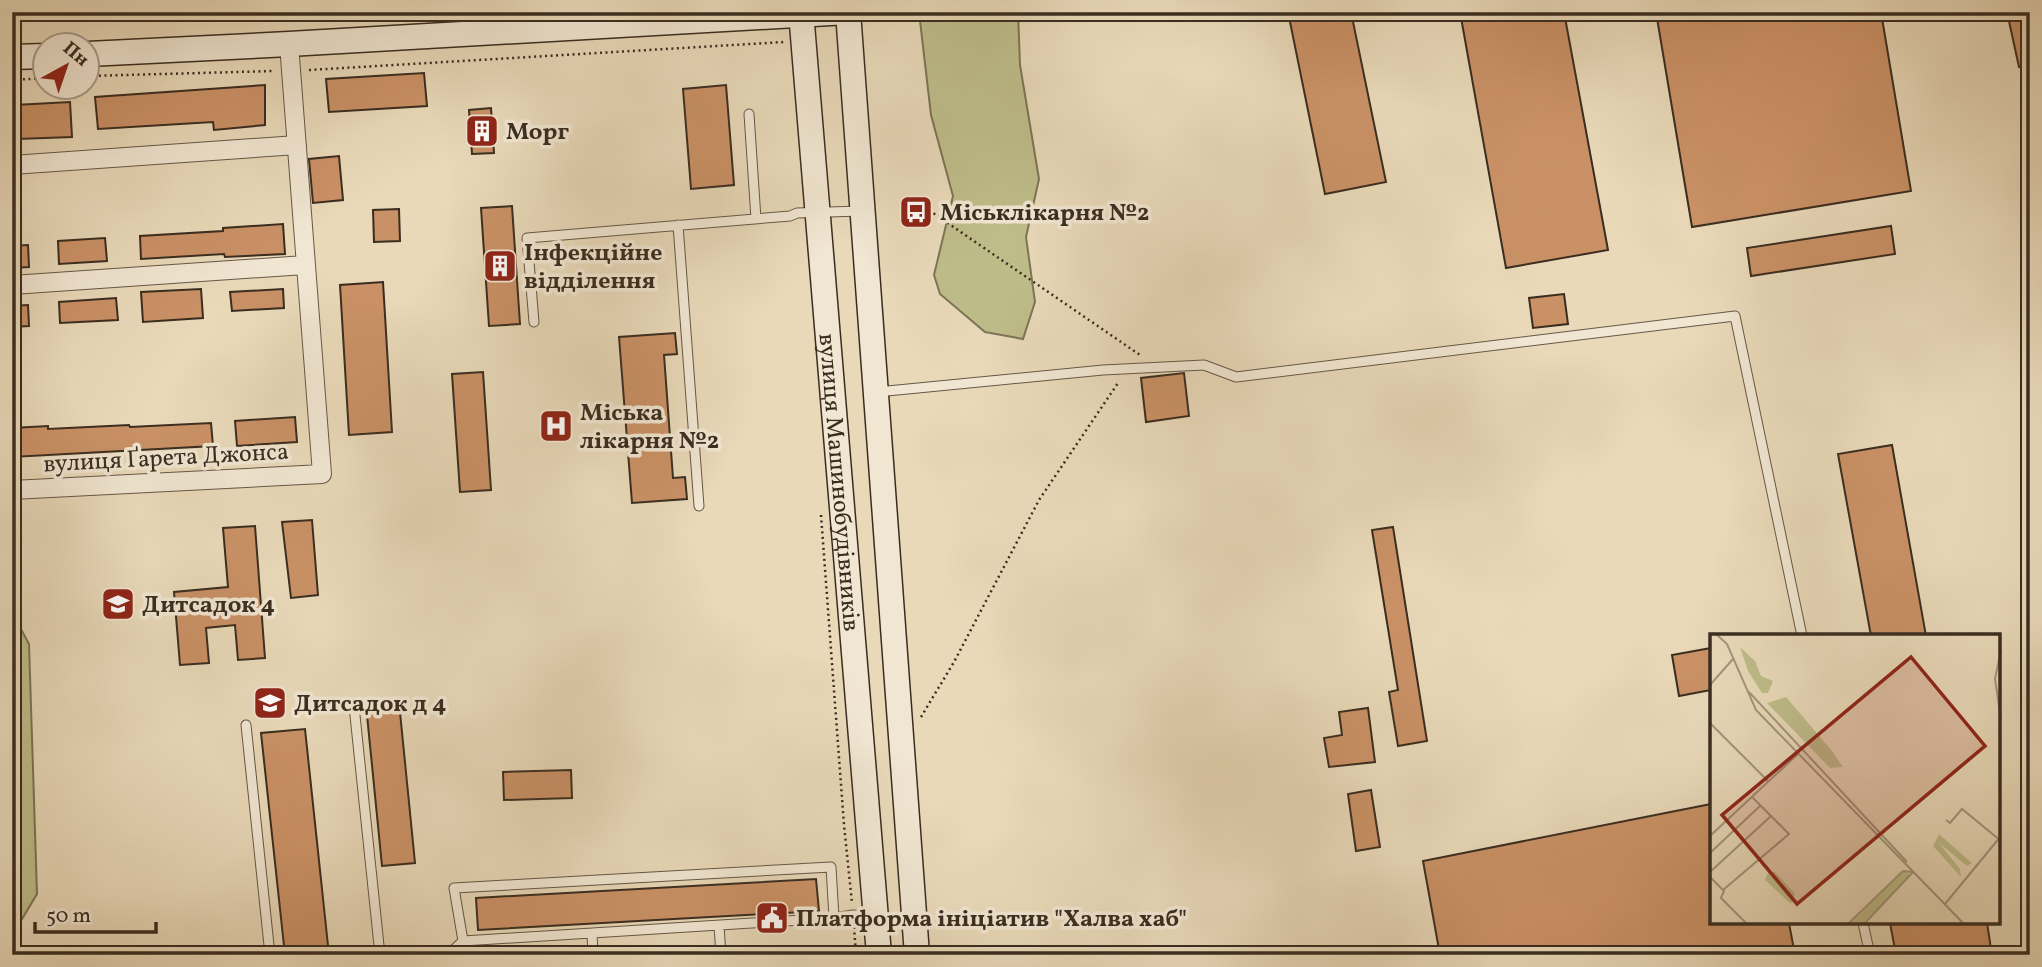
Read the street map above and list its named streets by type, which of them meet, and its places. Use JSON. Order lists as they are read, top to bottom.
{
  "streets": {
    "street": ["вулиця Ґарета Джонса", "вулиця Машинобудівників"]
  },
  "places": {
    "building": ["Морг", "Інфекційне відділення"],
    "bus stop": ["Міськлікарня №2"],
    "hospital": ["Міська лікарня №2"],
    "school or university": ["Дитсадок 4", "Дитсадок д 4"],
    "public building": ["Платформа ініціатив \"Халва хаб\""]
  },
  "scale_bar": "50 m",
  "north": "top right"
}
